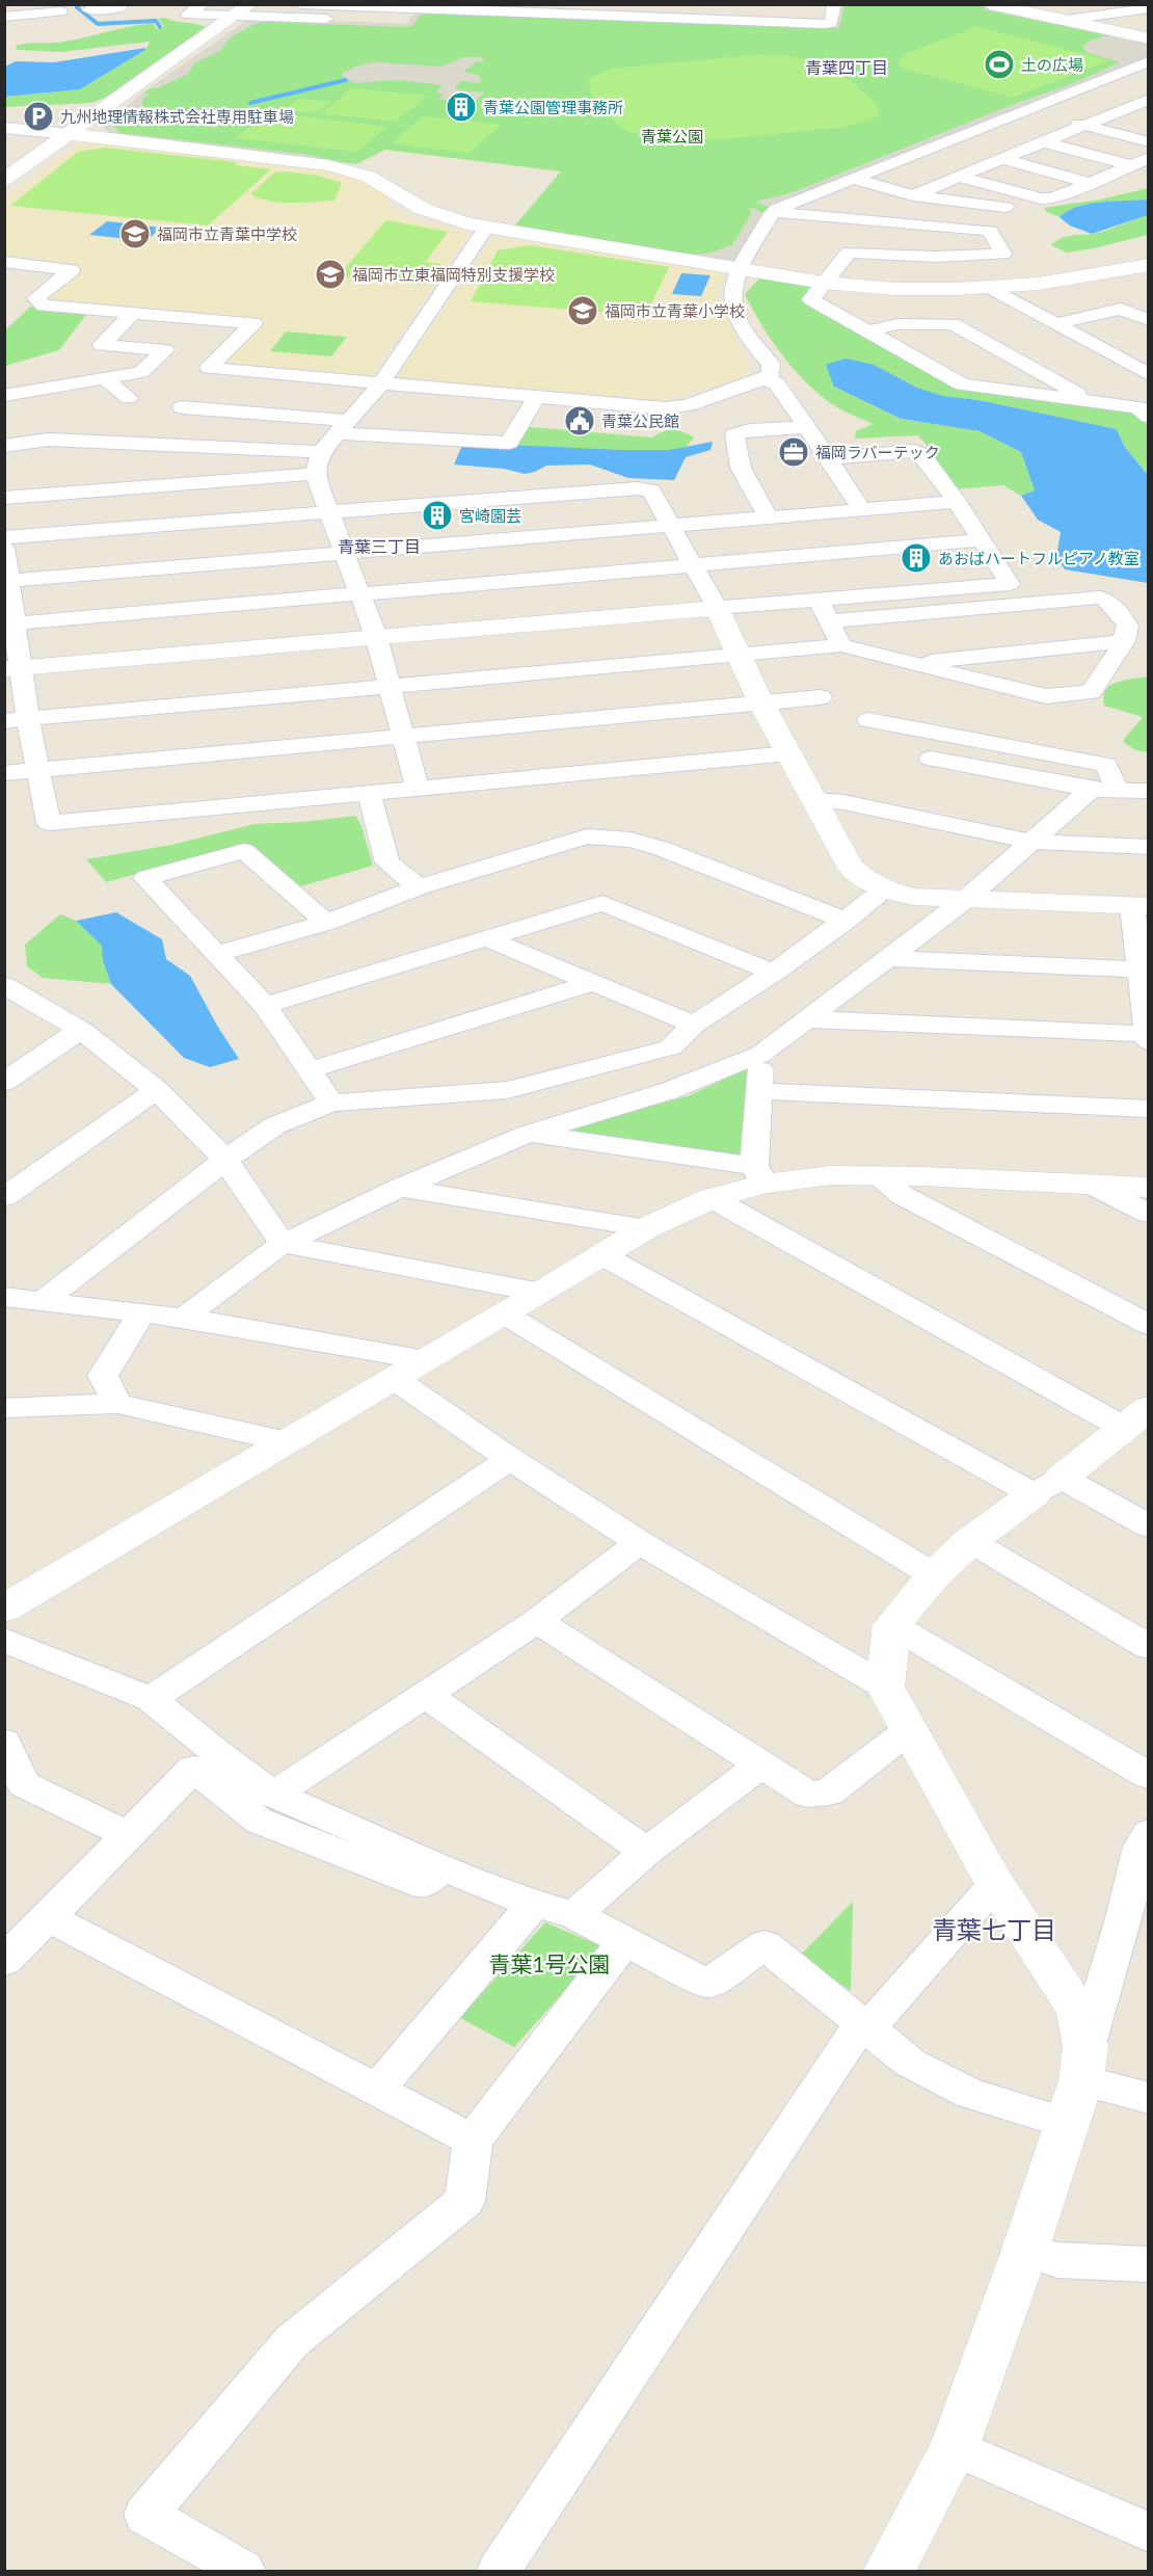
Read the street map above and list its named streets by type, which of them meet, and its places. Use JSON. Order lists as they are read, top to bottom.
{
  "districts": ["青葉四丁目", "青葉三丁目", "青葉七丁目"],
  "parks": ["青葉公園", "青葉1号公園"],
  "places": {
    "sports": ["土の広場"],
    "building": ["青葉公園管理事務所", "宮崎園芸", "あおばハートフルピアノ教室"],
    "parking": ["九州地理情報株式会社専用駐車場"],
    "school or university": ["福岡市立青葉中学校", "福岡市立東福岡特別支援学校", "福岡市立青葉小学校"],
    "public building": ["青葉公民館"],
    "office": ["福岡ラバーテック"]
  }
}
